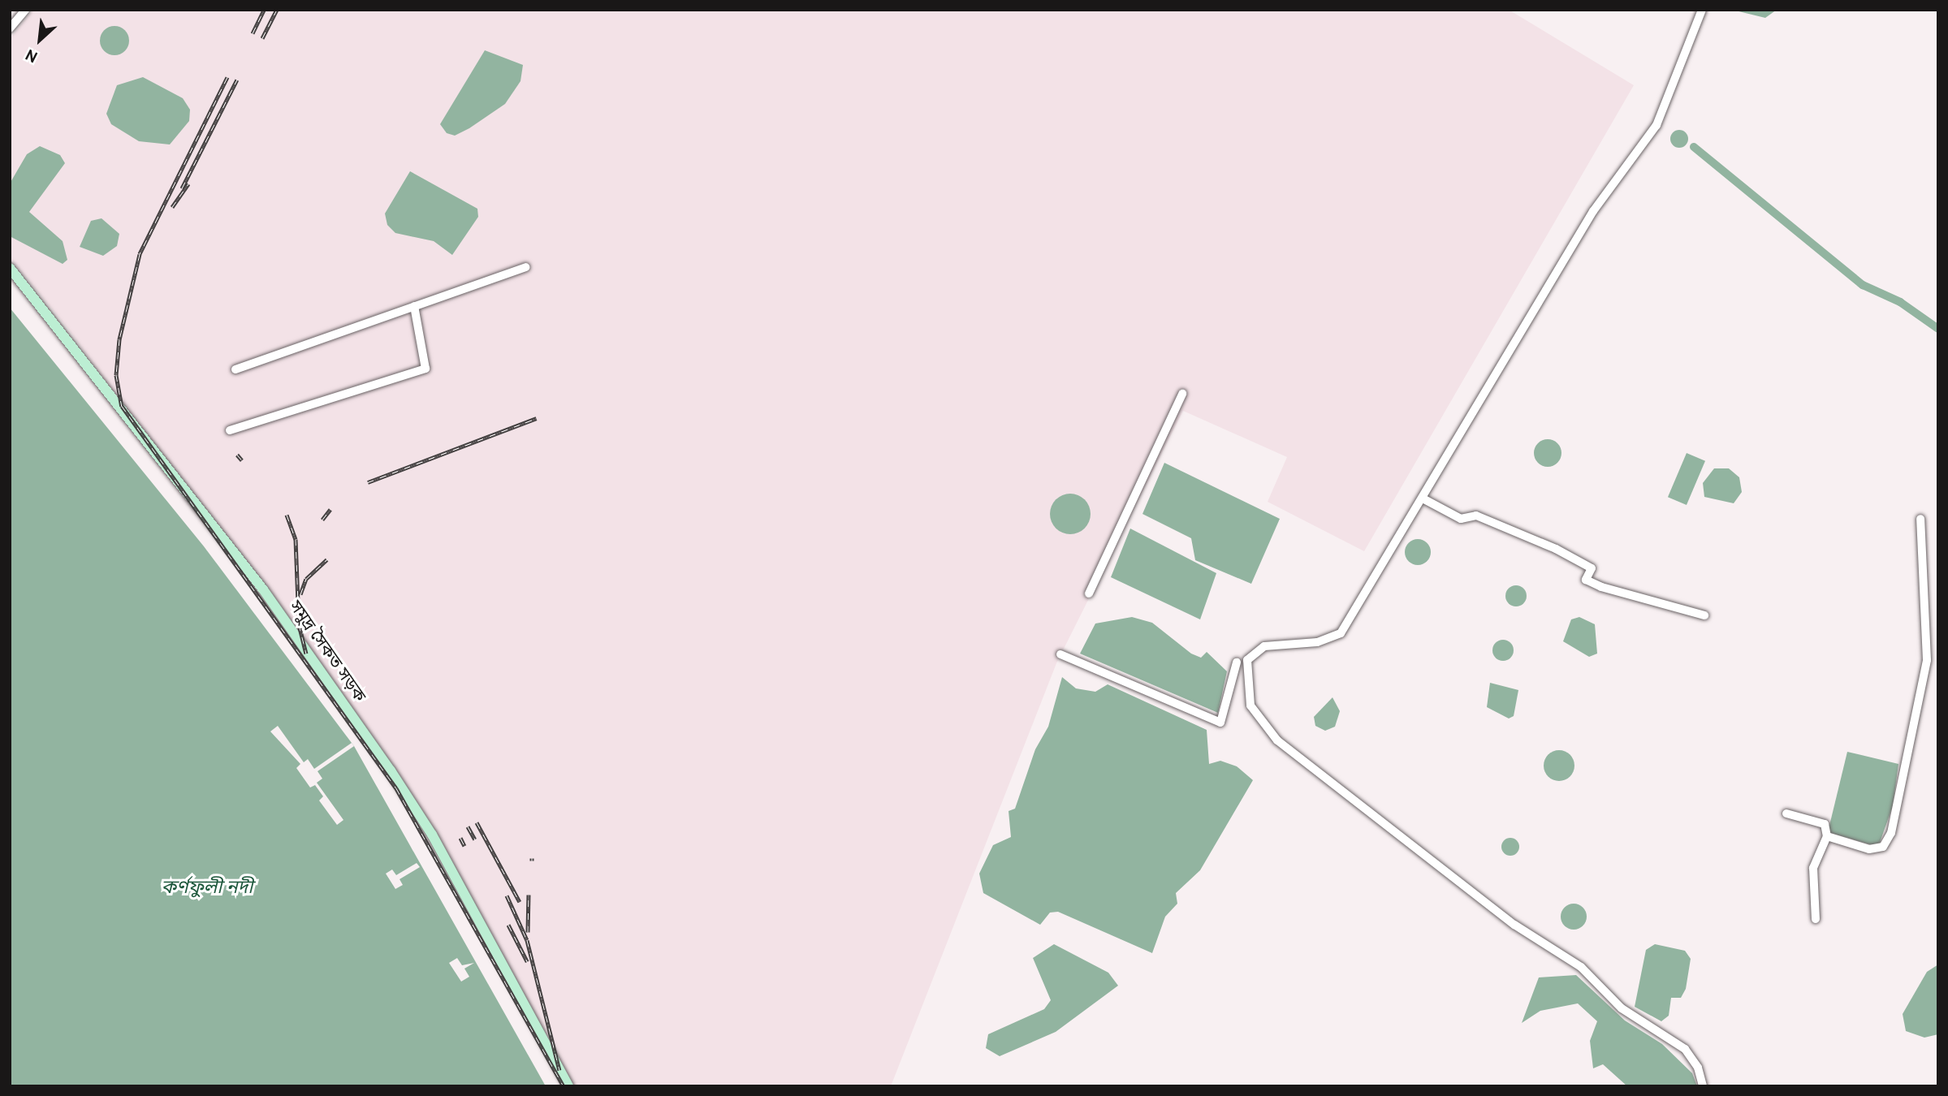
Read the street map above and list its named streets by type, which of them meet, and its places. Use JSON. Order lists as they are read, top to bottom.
{
  "streets": {
    "main road": ["সমুদ্র সৈকত সড়ক"]
  },
  "water": ["কর্ণফুলী নদী"],
  "north": "bottom left"
}
